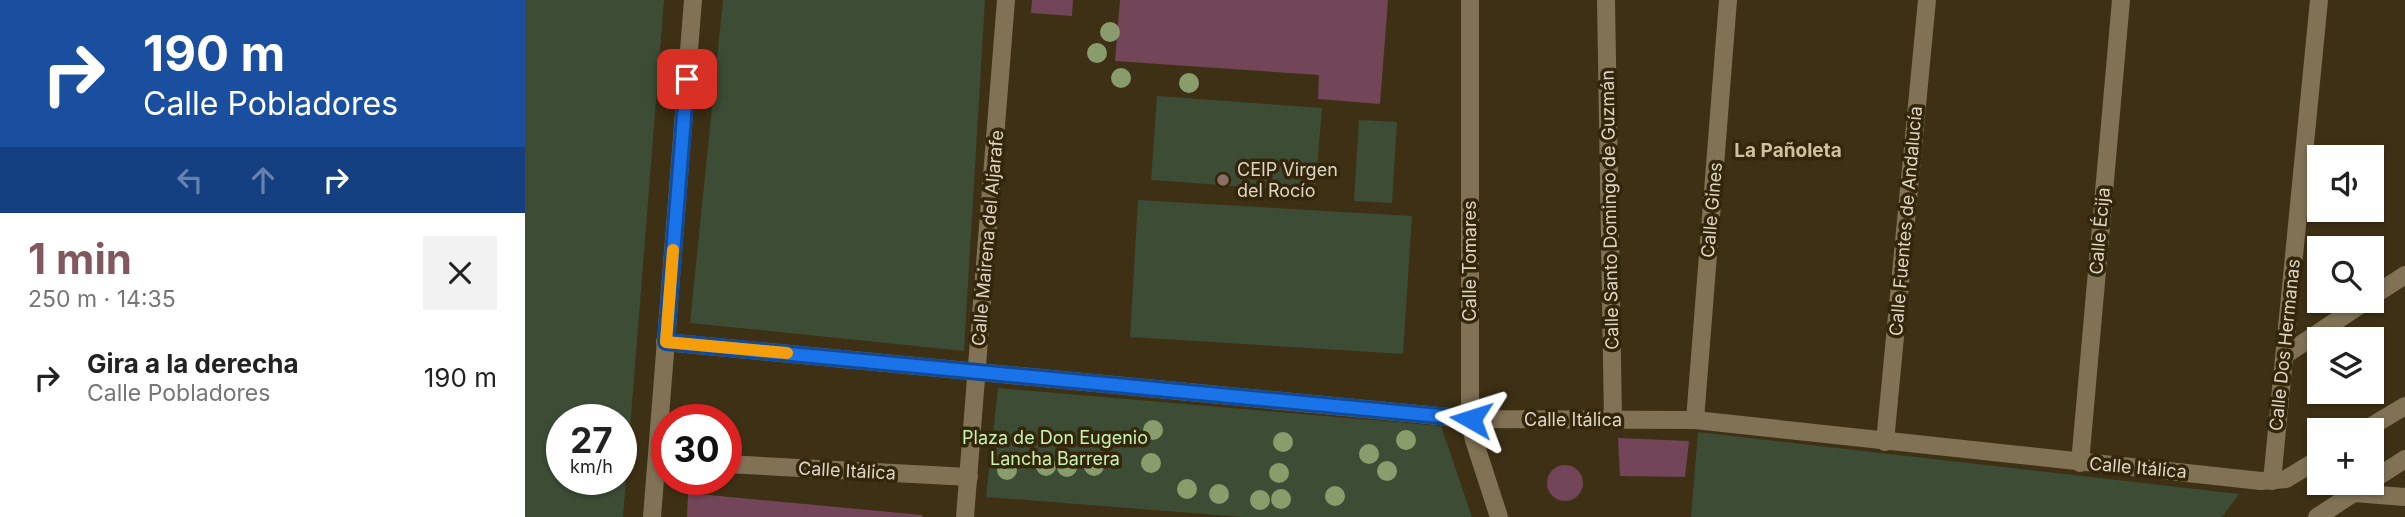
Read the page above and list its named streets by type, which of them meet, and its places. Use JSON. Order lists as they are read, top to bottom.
{
  "streets": {
    "street": [
      "Calle Santo Domingo de Guzmán",
      "Calle Gines",
      "Calle Fuentes de Andalucía",
      "Calle Écija",
      "Calle Mairena del Aljarafe",
      "Calle Tomares",
      "Calle Dos Hermanas",
      "Calle Itálica"
    ]
  },
  "crossings": [
    ["Calle Santo Domingo de Guzmán", "Calle Itálica"],
    ["Calle Gines", "Calle Itálica"],
    ["Calle Fuentes de Andalucía", "Calle Itálica"],
    ["Calle Écija", "Calle Itálica"],
    ["Calle Mairena del Aljarafe", "Calle Itálica"],
    ["Calle Tomares", "Calle Itálica"],
    ["Calle Dos Hermanas", "Calle Itálica"]
  ],
  "districts": ["La Pañoleta"],
  "parks": ["Plaza de Don Eugenio Lancha Barrera"],
  "places": ["CEIP Virgen del Rocío"],
  "page": {
    "turn": ["190 m", "Calle Pobladores"],
    "map_buttons": "+",
    "heading": ["1 min", "250 m · 14:35"],
    "list": [
      {
        "name": "Gira a la derecha",
        "note": "Calle Pobladores",
        "value": "190 m"
      }
    ],
    "speed": "27 km/h",
    "limit": "30"
  }
}
